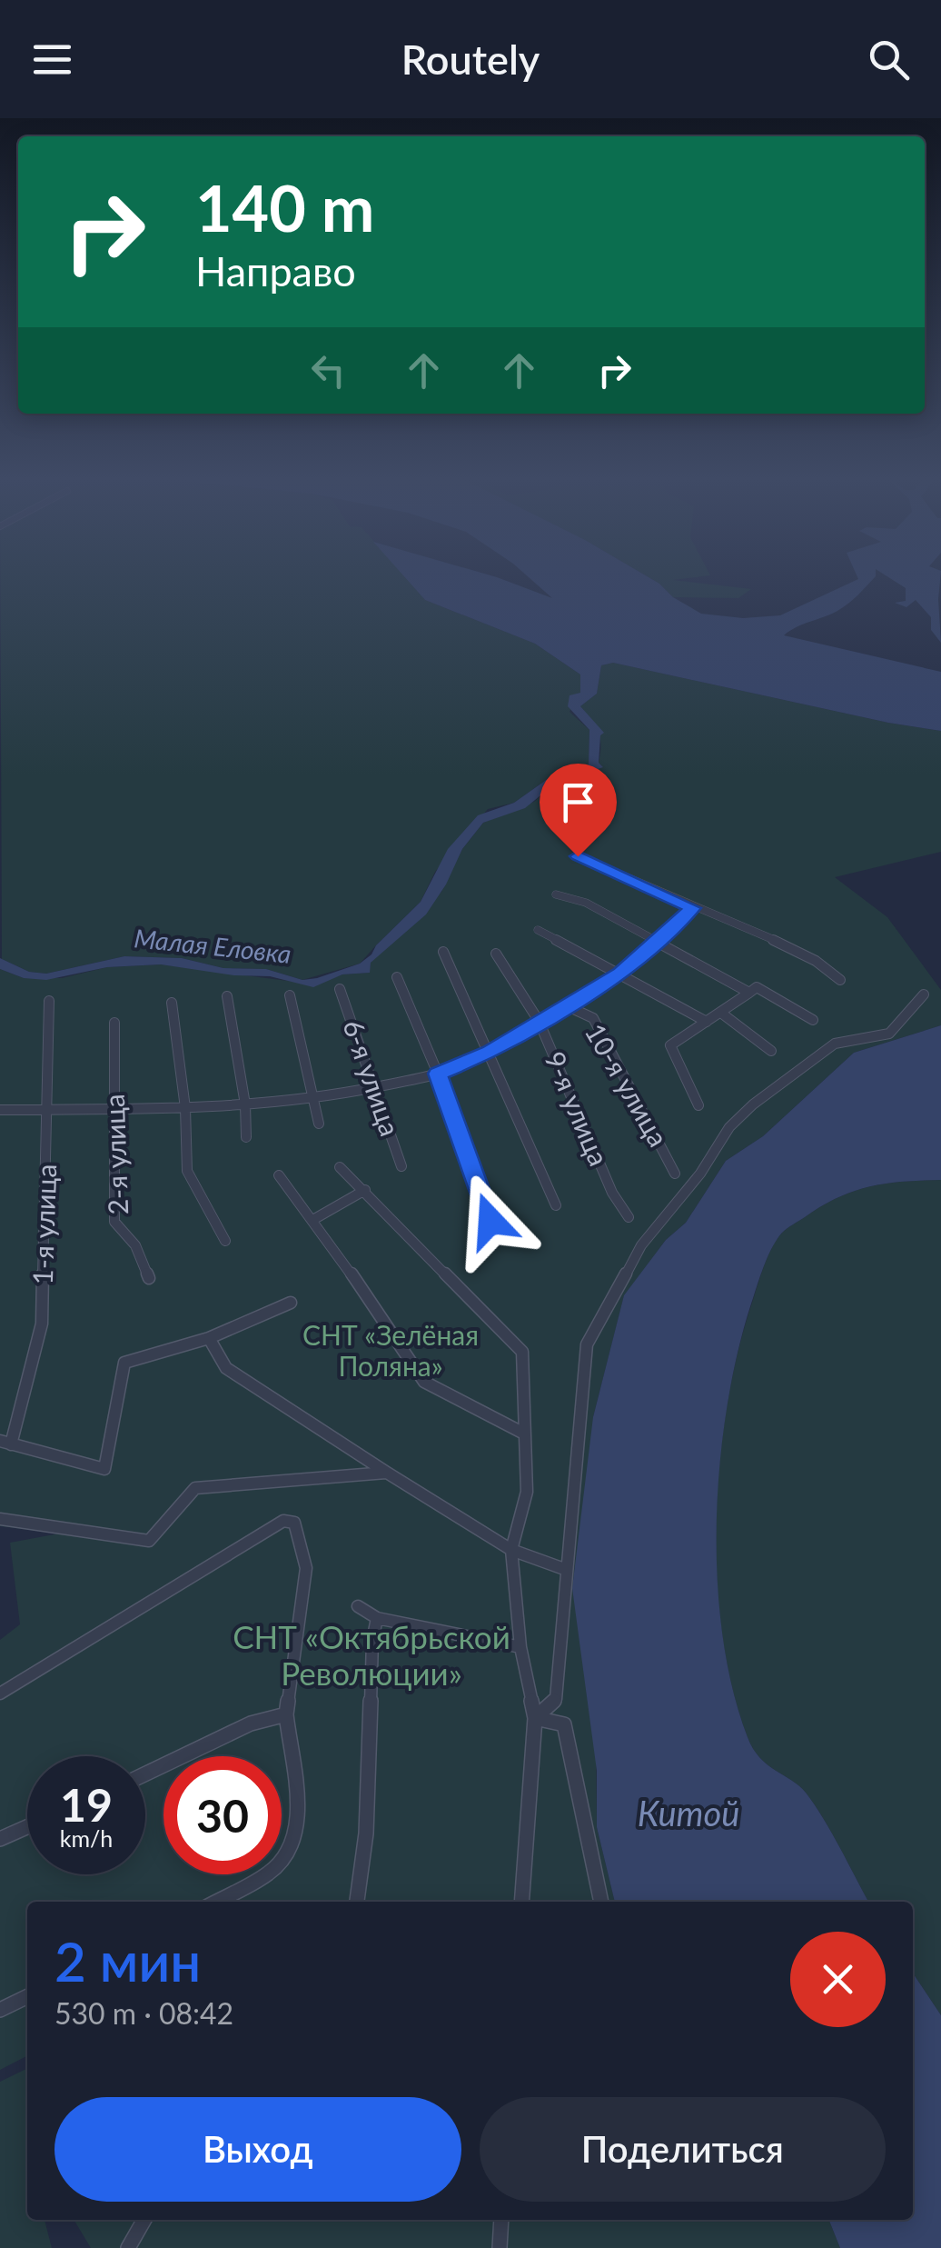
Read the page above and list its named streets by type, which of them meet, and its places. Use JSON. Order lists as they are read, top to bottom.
{
  "streets": {
    "street": [
      "6-я улица",
      "10-я улица",
      "9-я улица",
      "2-я улица",
      "1-я улица"
    ]
  },
  "water": ["Малая Еловка", "Китой"],
  "parks": ["СНТ «Зелёная Поляна»", "СНТ «Октябрьской Революции»"],
  "page": {
    "header": "Routely",
    "turn": ["140 m", "Направо"],
    "speed": "19 km/h",
    "limit": "30",
    "heading": ["2 мин", "530 m · 08:42"],
    "buttons": ["Выход", "Поделиться"]
  }
}
